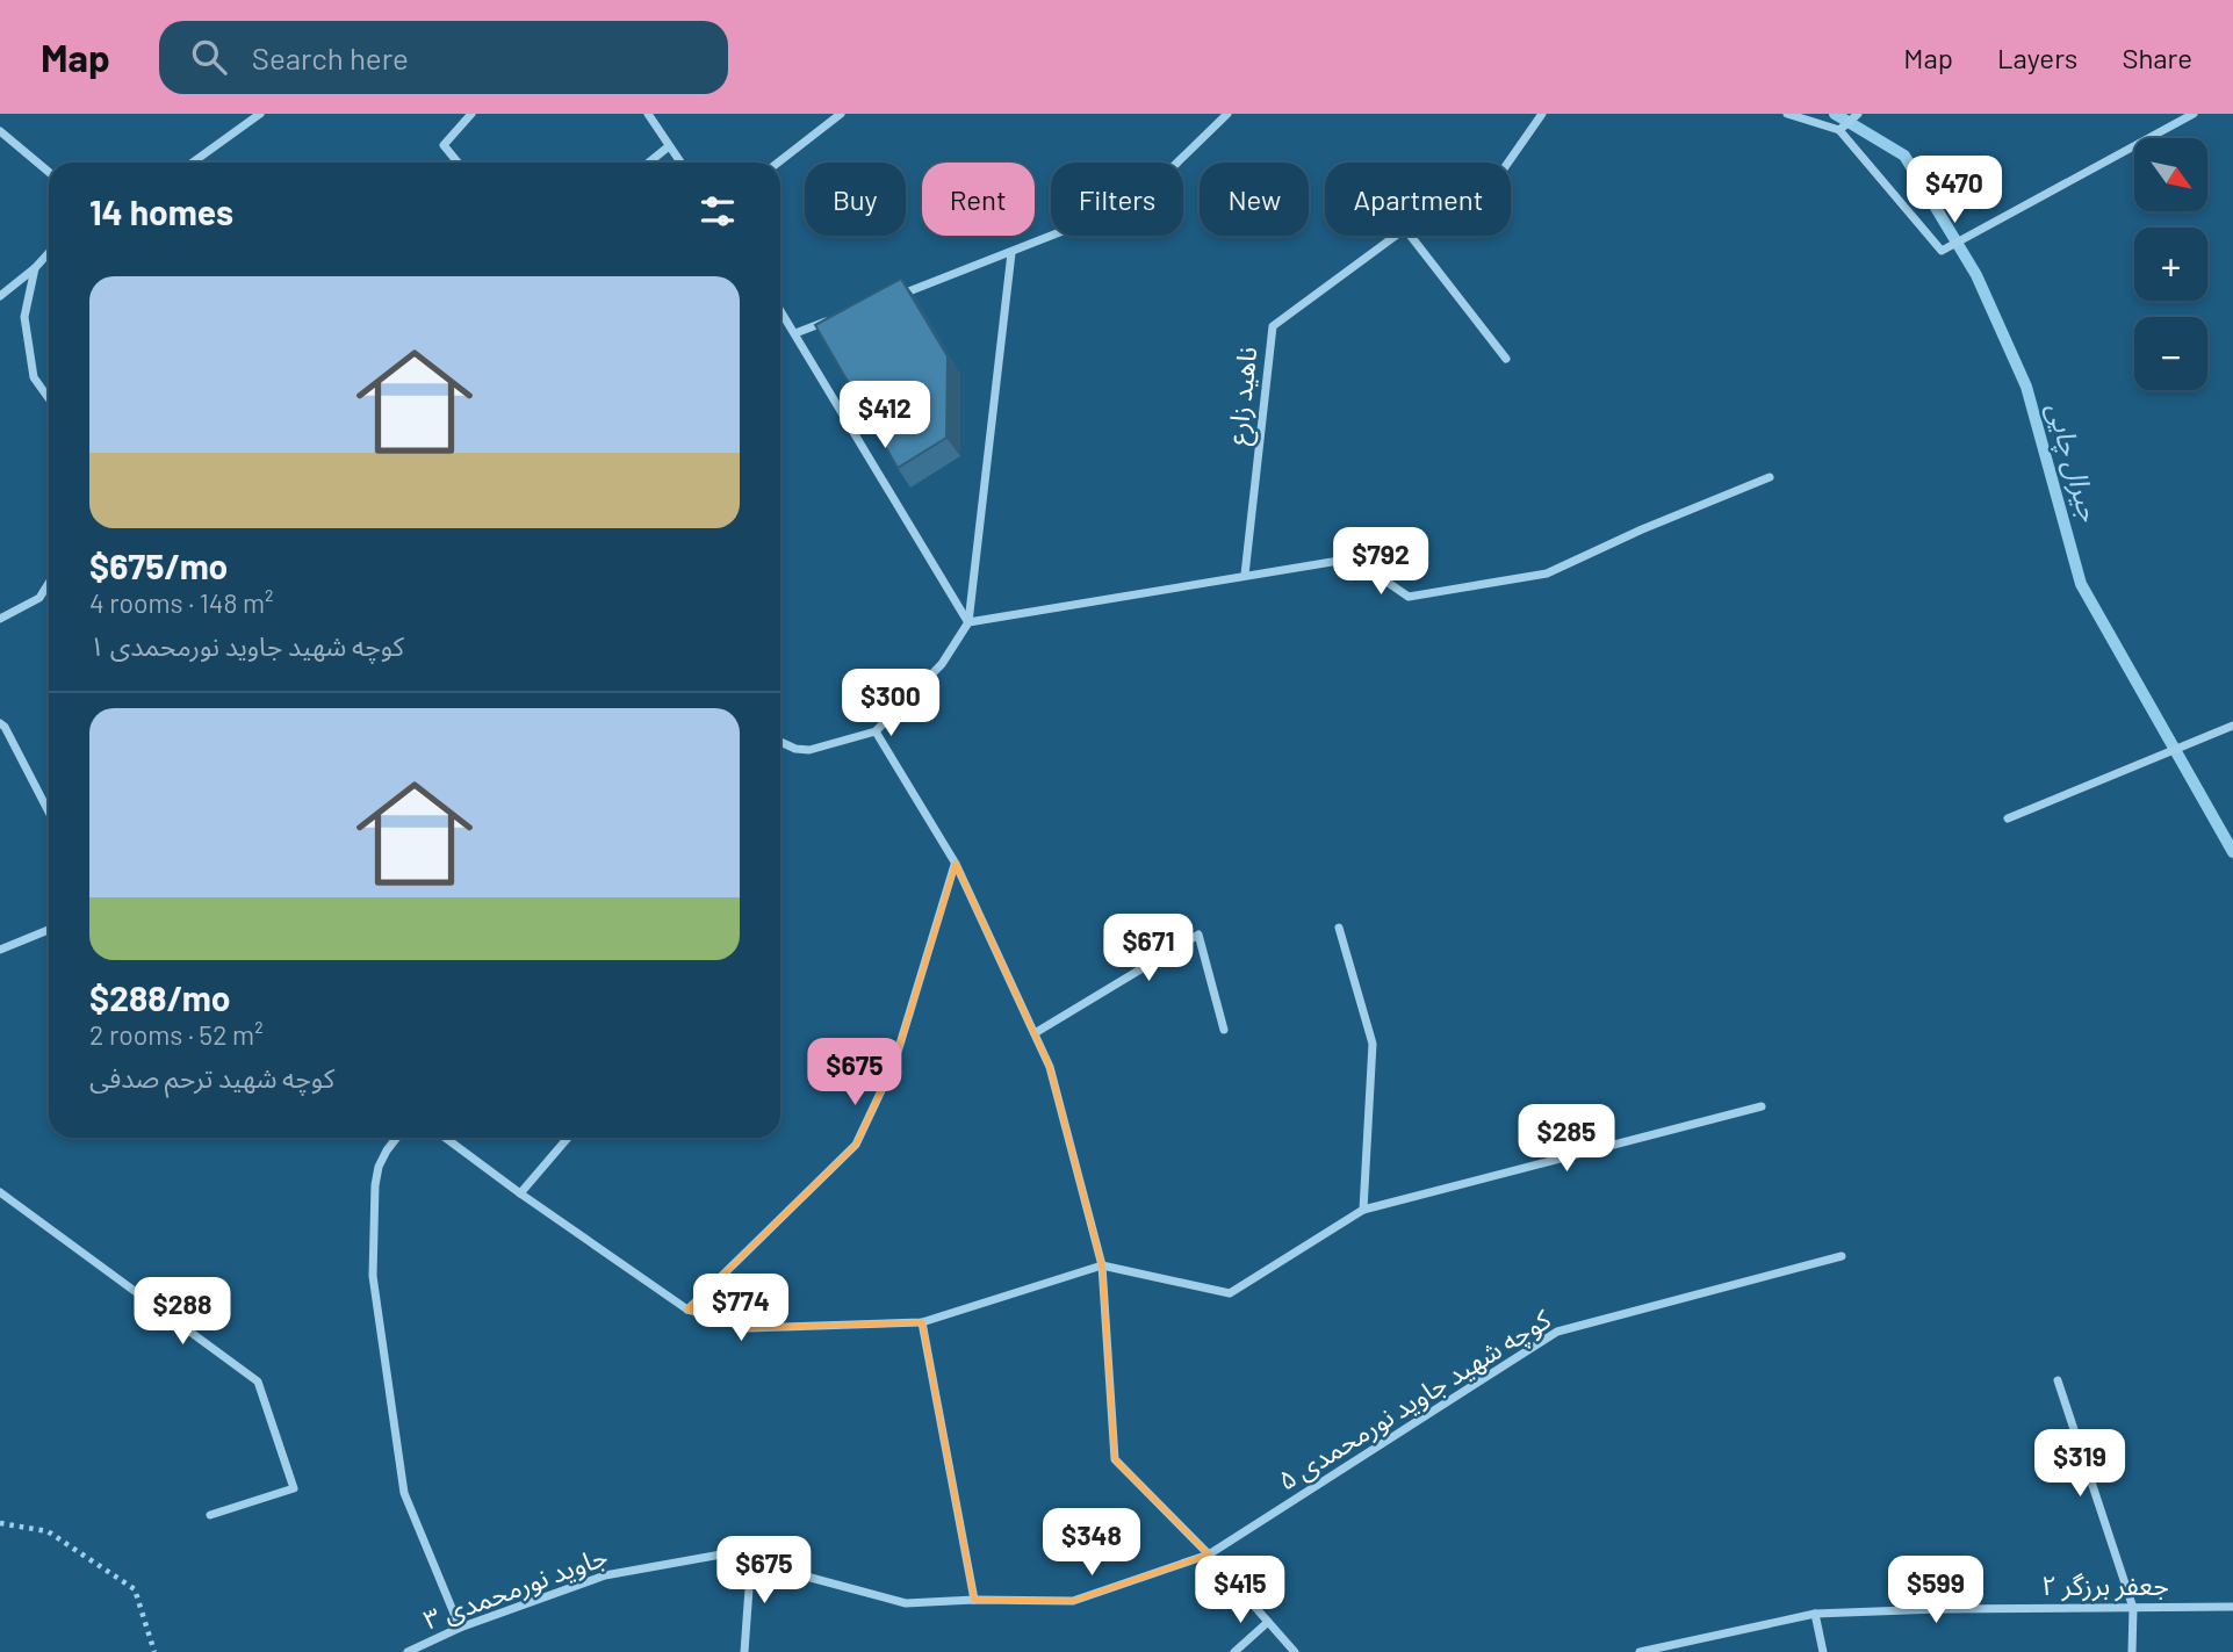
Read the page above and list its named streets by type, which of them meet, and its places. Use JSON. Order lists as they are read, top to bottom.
{
  "streets": {
    "street": [
      "ناهید زارع",
      "کوچه شهید جاوید نورمحمدی ۵",
      "جعفر برزگر ۲",
      "جاوید نورمحمدی ۳"
    ]
  },
  "crossings": [
    ["کوچه شهید جاوید نورمحمدی ۵", "جاوید نورمحمدی ۳"]
  ],
  "water": ["جیرال چایی"],
  "north": "bottom right",
  "page": {
    "header": "Map",
    "search": "Search here",
    "nav": ["Map", "Layers", "Share"],
    "map_buttons": ["+", "−"],
    "price": [
      "$470",
      "$412",
      "$792",
      "$300",
      "$671",
      "$675",
      "$285",
      "$774",
      "$288",
      "$319",
      "$348",
      "$675",
      "$415",
      "$599"
    ],
    "chip": [
      "Buy",
      "Rent",
      "Filters",
      "New",
      "Apartment"
    ],
    "heading": "14 homes",
    "list": [
      {
        "name": "$675/mo",
        "note": "4 rooms · 148 m² · کوچه شهید جاوید نورمحمدی ۱"
      },
      {
        "name": "$288/mo",
        "note": "2 rooms · 52 m² · کوچه شهید ترحم صدفی"
      }
    ]
  }
}
